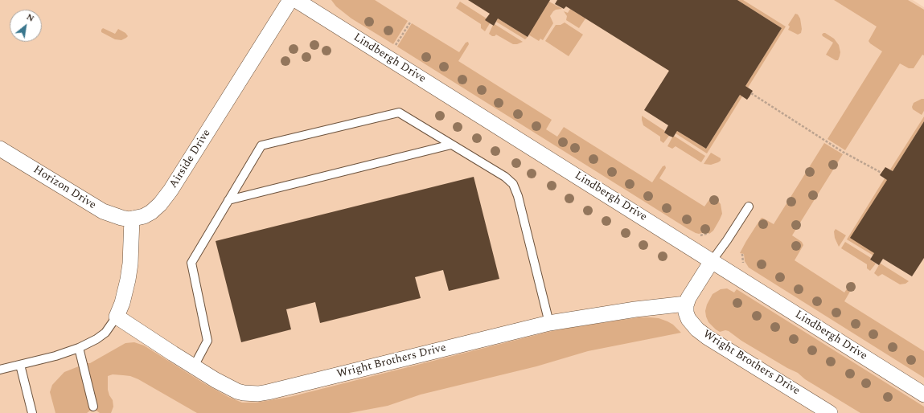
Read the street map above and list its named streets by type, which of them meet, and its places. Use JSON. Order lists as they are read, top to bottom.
{
  "streets": {
    "street": [
      "Lindbergh Drive",
      "Airside Drive",
      "Horizon Drive",
      "Wright Brothers Drive"
    ]
  },
  "crossings": [
    ["Lindbergh Drive", "Wright Brothers Drive"],
    ["Airside Drive", "Horizon Drive"]
  ],
  "north": "top right"
}
